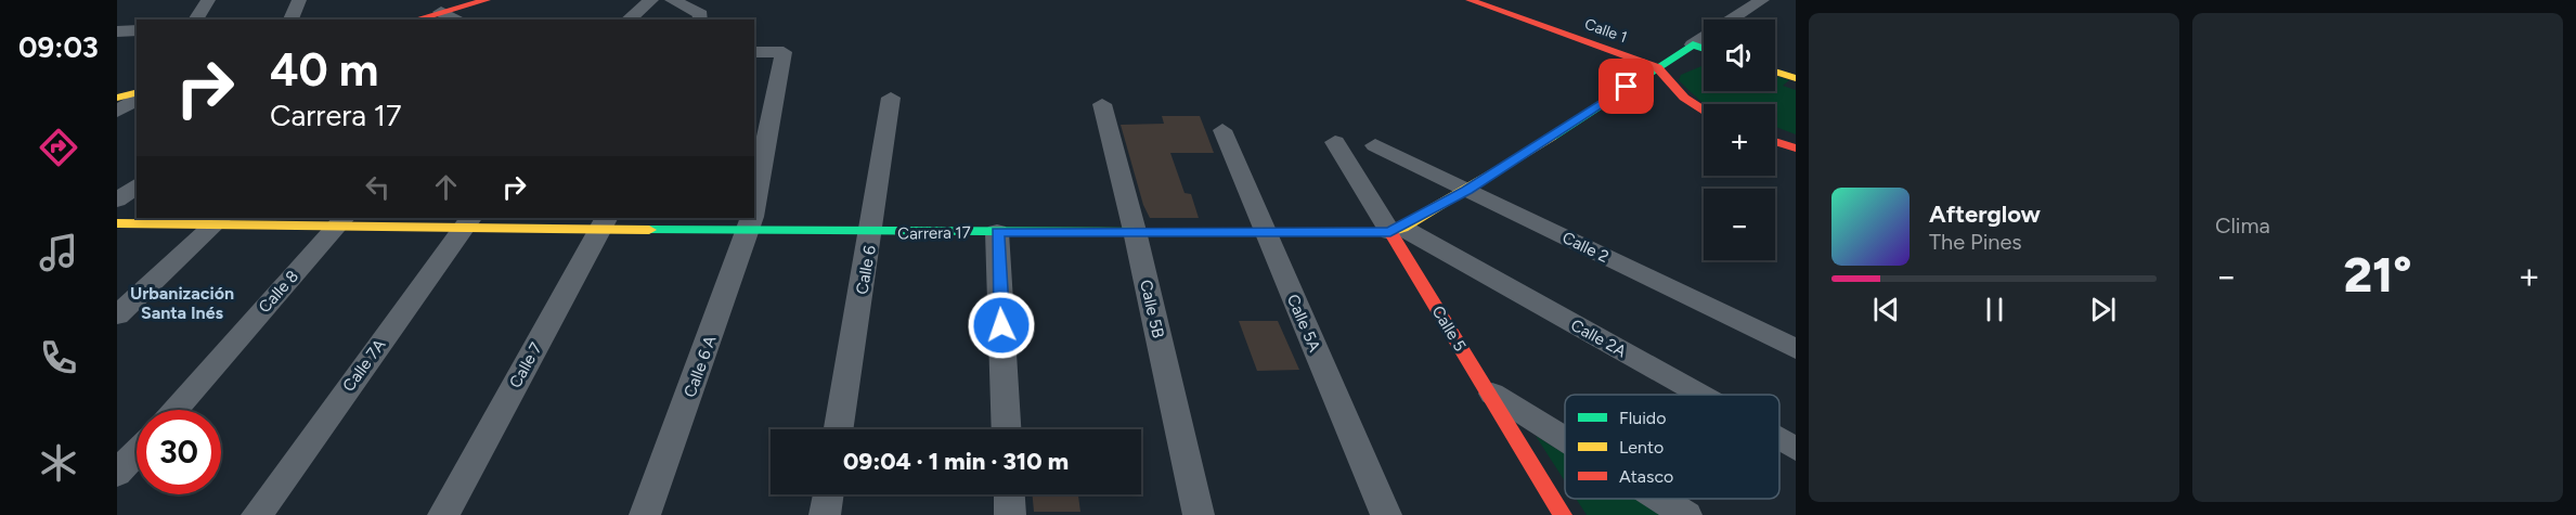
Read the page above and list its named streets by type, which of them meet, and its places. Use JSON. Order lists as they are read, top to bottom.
{
  "streets": {
    "street": [
      "Calle 1",
      "Carrera 17",
      "Calle 2",
      "Calle 6",
      "Calle 8",
      "Calle 5B",
      "Calle 5A",
      "Calle 5",
      "Calle 2A",
      "Calle 7A",
      "Calle 7",
      "Calle 6 A"
    ]
  },
  "crossings": [
    ["Carrera 17", "Calle 6"],
    ["Carrera 17", "Calle 8"],
    ["Carrera 17", "Calle 5B"],
    ["Carrera 17", "Calle 5A"],
    ["Carrera 17", "Calle 5"],
    ["Carrera 17", "Calle 2A"],
    ["Carrera 17", "Calle 7A"],
    ["Carrera 17", "Calle 7"],
    ["Carrera 17", "Calle 6 A"],
    ["Calle 5", "Calle 2A"]
  ],
  "districts": ["Urbanización Santa Inés"],
  "legend": ["Fluido", "Lento", "Atasco"],
  "page": {
    "tabs": "09:03",
    "tile": "Clima",
    "map_buttons": ["+", "−"],
    "turn": ["40 m", "Carrera 17"],
    "song": ["Afterglow", "The Pines"],
    "heat": ["−", "21°", "+"],
    "limit": "30",
    "trip": "09:04 · 1 min · 310 m"
  }
}
